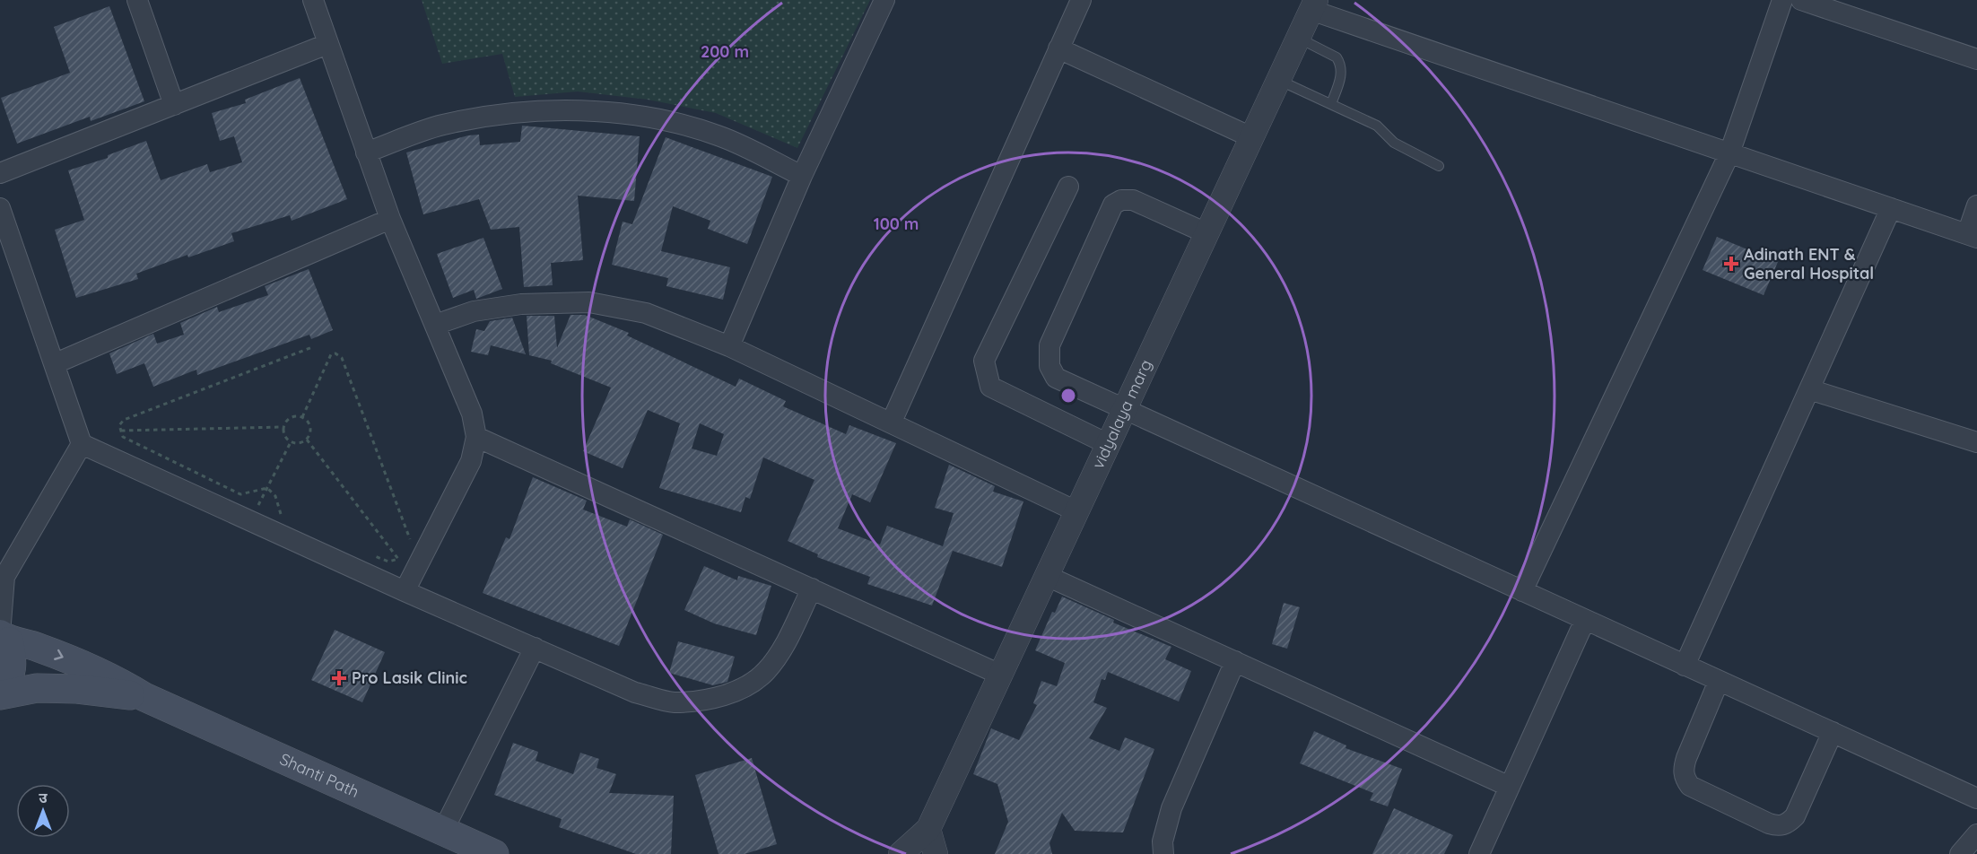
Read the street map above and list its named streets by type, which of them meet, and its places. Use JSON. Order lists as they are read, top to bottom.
{
  "streets": {
    "main road": ["Shanti Path"],
    "street": ["vidyalaya marg"]
  },
  "places": {
    "health": ["Adinath ENT & General Hospital", "Pro Lasik Clinic"]
  },
  "north": "top",
  "rings": ["200 m", "100 m"]
}
